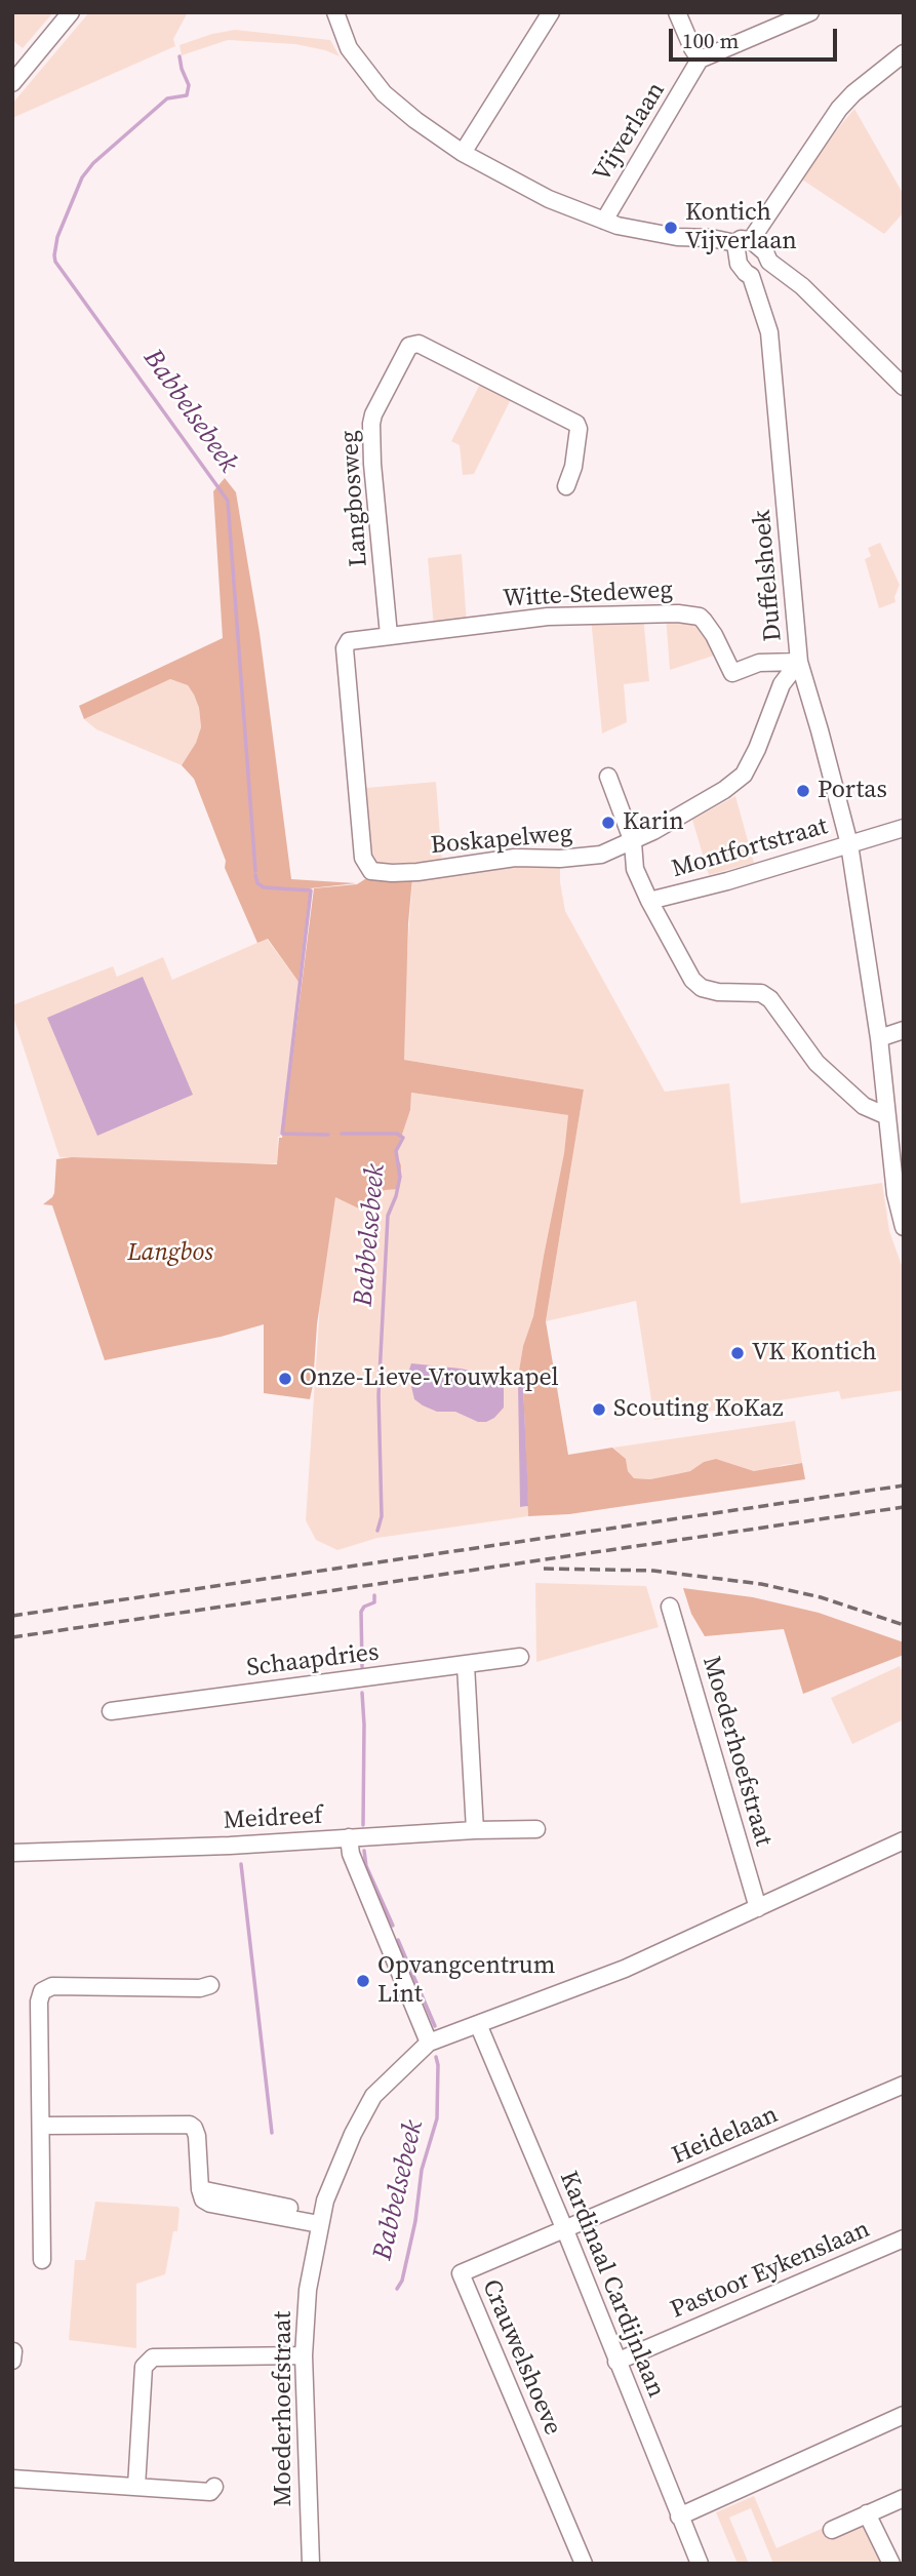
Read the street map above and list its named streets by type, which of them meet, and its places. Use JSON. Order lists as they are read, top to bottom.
{
  "streets": {
    "street": [
      "Vijverlaan",
      "Langbosweg",
      "Duffelshoek",
      "Witte-Stedeweg",
      "Boskapelweg",
      "Montfortstraat",
      "Schaapdries",
      "Moederhoefstraat",
      "Meidreef",
      "Heidelaan",
      "Pastoor Eykenslaan",
      "Kardinaal Cardijnlaan",
      "Crauwelshoeve"
    ]
  },
  "crossings": [
    ["Langbosweg", "Witte-Stedeweg"],
    ["Langbosweg", "Boskapelweg"],
    ["Duffelshoek", "Witte-Stedeweg"],
    ["Duffelshoek", "Boskapelweg"],
    ["Witte-Stedeweg", "Boskapelweg"],
    ["Moederhoefstraat", "Kardinaal Cardijnlaan"],
    ["Heidelaan", "Kardinaal Cardijnlaan"],
    ["Heidelaan", "Crauwelshoeve"],
    ["Pastoor Eykenslaan", "Kardinaal Cardijnlaan"],
    ["Kardinaal Cardijnlaan", "Crauwelshoeve"]
  ],
  "water": ["Babbelsebeek"],
  "parks": ["Langbos"],
  "places": [
    "Kontich Vijverlaan",
    "Portas",
    "Karin",
    "VK Kontich",
    "Onze-Lieve-Vrouwkapel",
    "Scouting KoKaz",
    "Opvangcentrum Lint"
  ],
  "scale_bar": "100 m"
}
